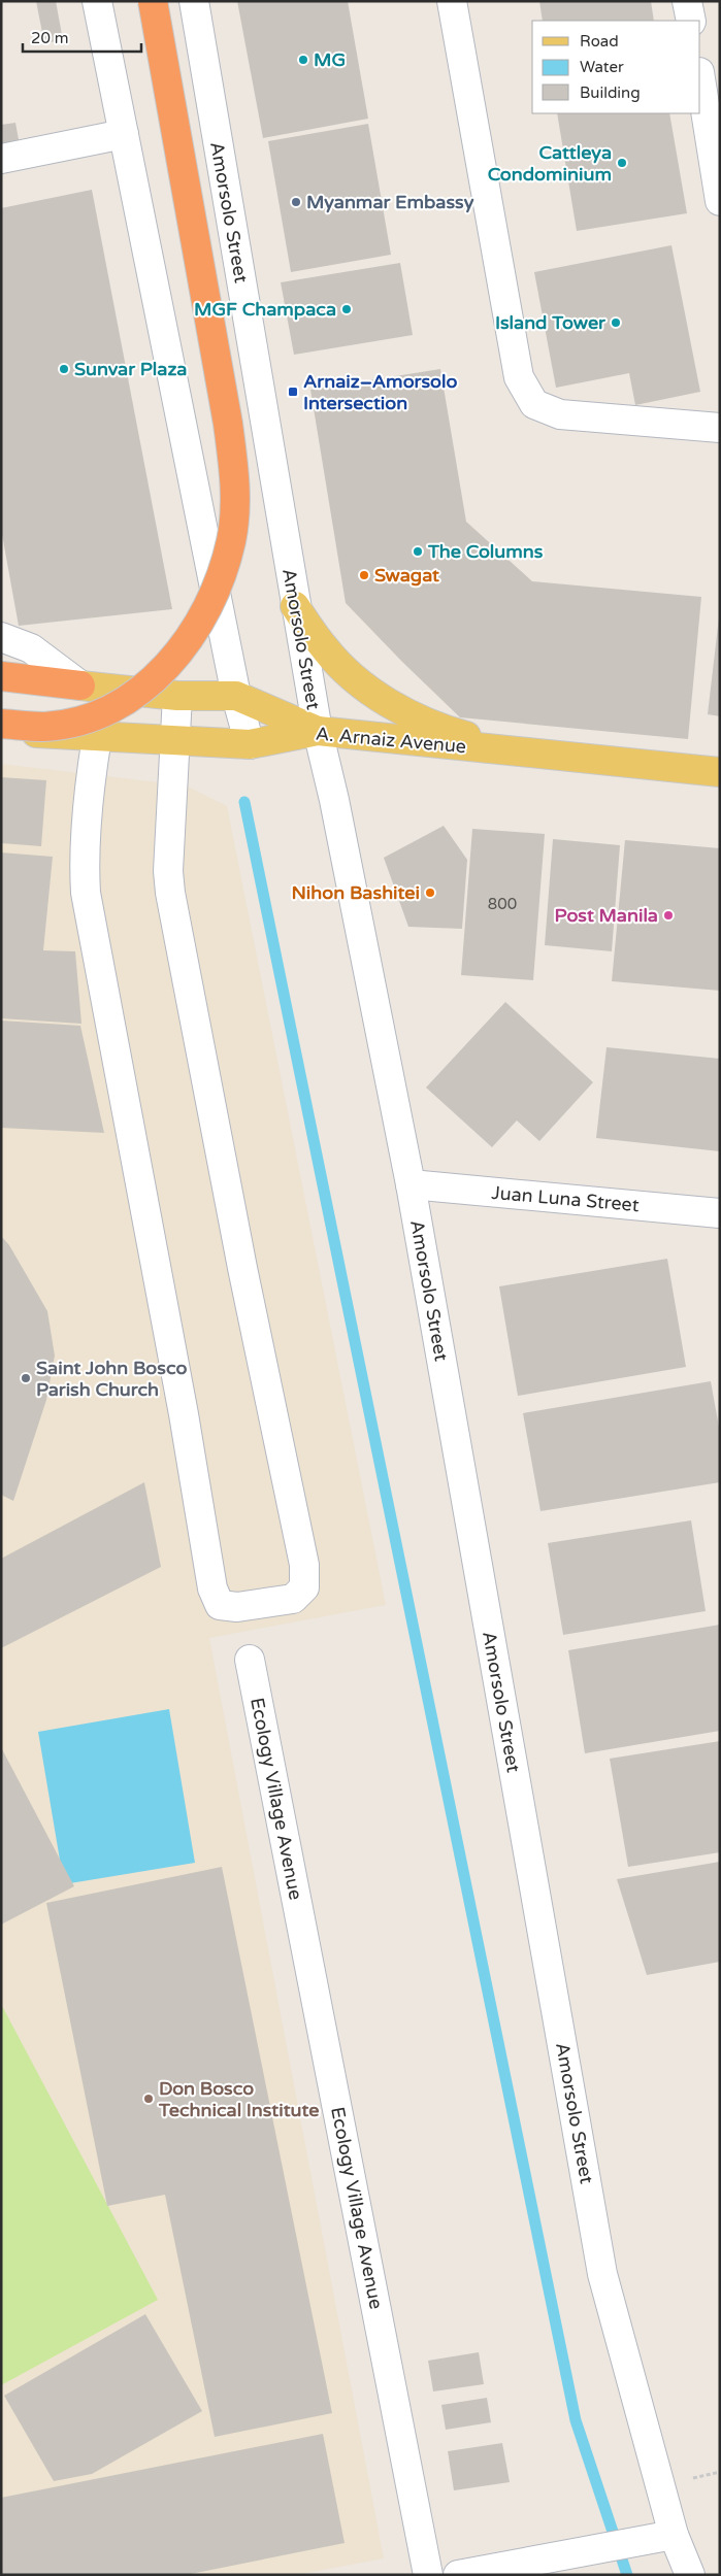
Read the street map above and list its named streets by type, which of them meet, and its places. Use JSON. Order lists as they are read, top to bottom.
{
  "streets": {
    "main road": ["A. Arnaiz Avenue"],
    "street": ["Amorsolo Street", "Juan Luna Street", "Ecology Village Avenue"]
  },
  "crossings": [
    ["Amorsolo Street", "A. Arnaiz Avenue"],
    ["Amorsolo Street", "Juan Luna Street"]
  ],
  "places": {
    "other": [
      "MG",
      "Cattleya Condominium",
      "Myanmar Embassy",
      "MGF Champaca",
      "Island Tower",
      "Sunvar Plaza",
      "The Columns",
      "Swagat",
      "Nihon Bashitei",
      "Post Manila",
      "Saint John Bosco Parish Church",
      "Don Bosco Technical Institute"
    ],
    "transit": ["Arnaiz–Amorsolo Intersection"]
  },
  "house_numbers": ["800"],
  "legend": ["Road", "Water", "Building"],
  "scale_bar": "20 m"
}
